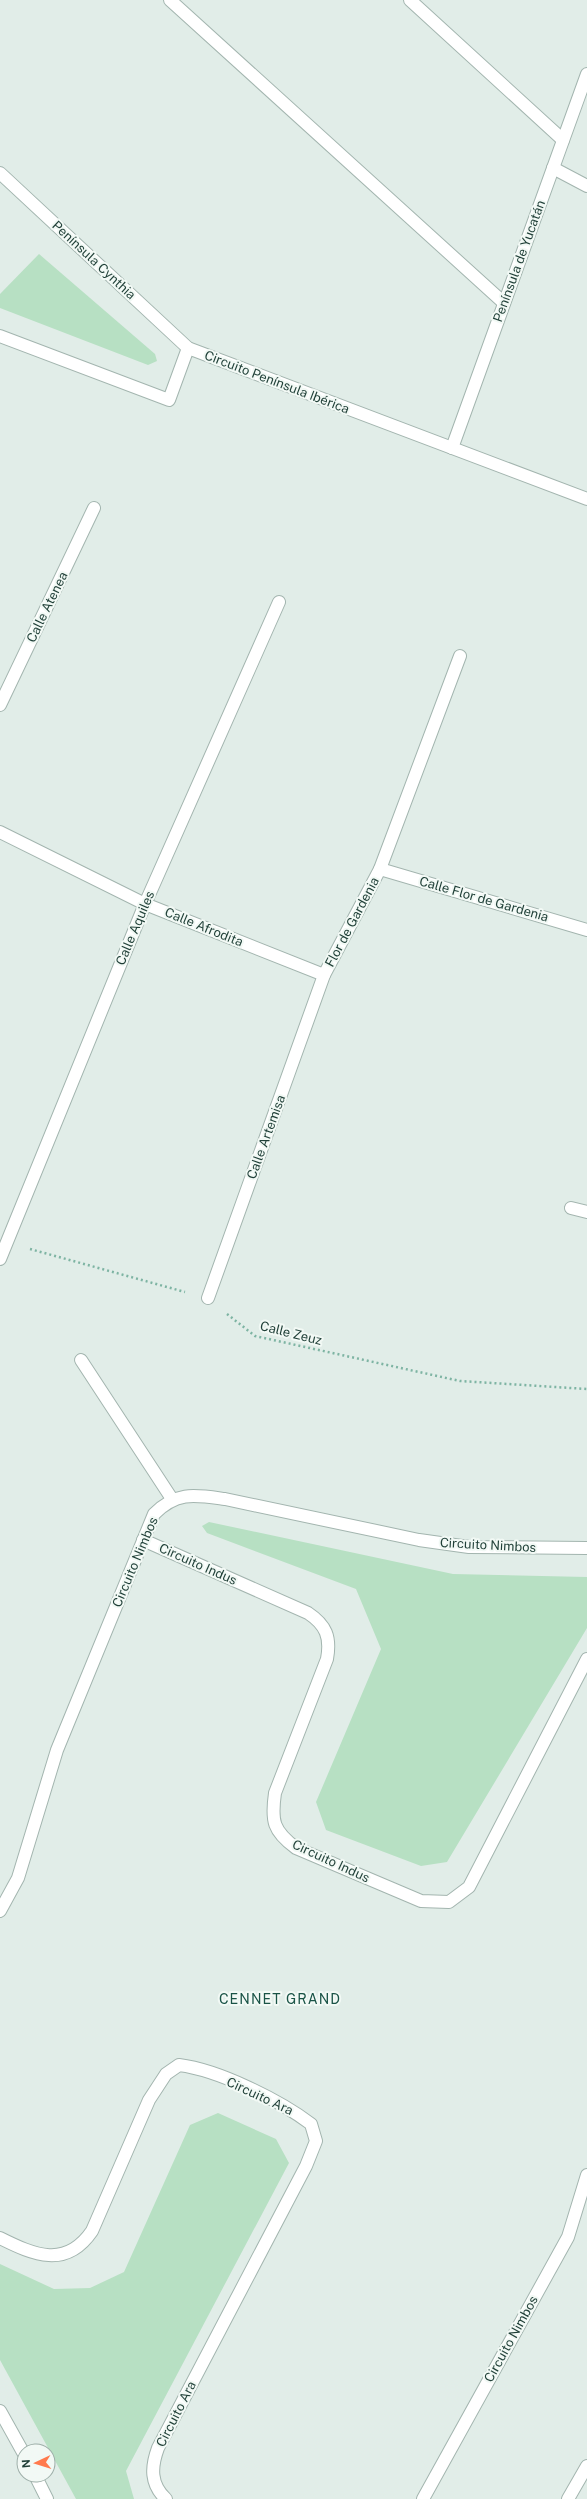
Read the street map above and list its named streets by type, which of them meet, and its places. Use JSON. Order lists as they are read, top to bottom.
{
  "streets": {
    "street": [
      "Península Cynthia",
      "Península de Yucatán",
      "Circuito Península Ibérica",
      "Calle Atenea",
      "Calle Flor de Gardenia",
      "Flor de Gardenia",
      "Calle Afrodita",
      "Calle Aquiles",
      "Calle Artemisa",
      "Circuito Nimbos",
      "Circuito Indus",
      "Circuito Ara"
    ],
    "path": ["Calle Zeuz"]
  },
  "crossings": [
    ["Península Cynthia", "Circuito Península Ibérica"],
    ["Península de Yucatán", "Circuito Península Ibérica"],
    ["Calle Flor de Gardenia", "Flor de Gardenia"],
    ["Flor de Gardenia", "Calle Afrodita"],
    ["Flor de Gardenia", "Calle Artemisa"],
    ["Calle Afrodita", "Calle Aquiles"],
    ["Calle Afrodita", "Calle Artemisa"],
    ["Calle Aquiles", "Calle Zeuz"],
    ["Calle Artemisa", "Calle Zeuz"],
    ["Circuito Nimbos", "Circuito Indus"]
  ],
  "districts": ["CENNET GRAND"],
  "north": "left"
}
